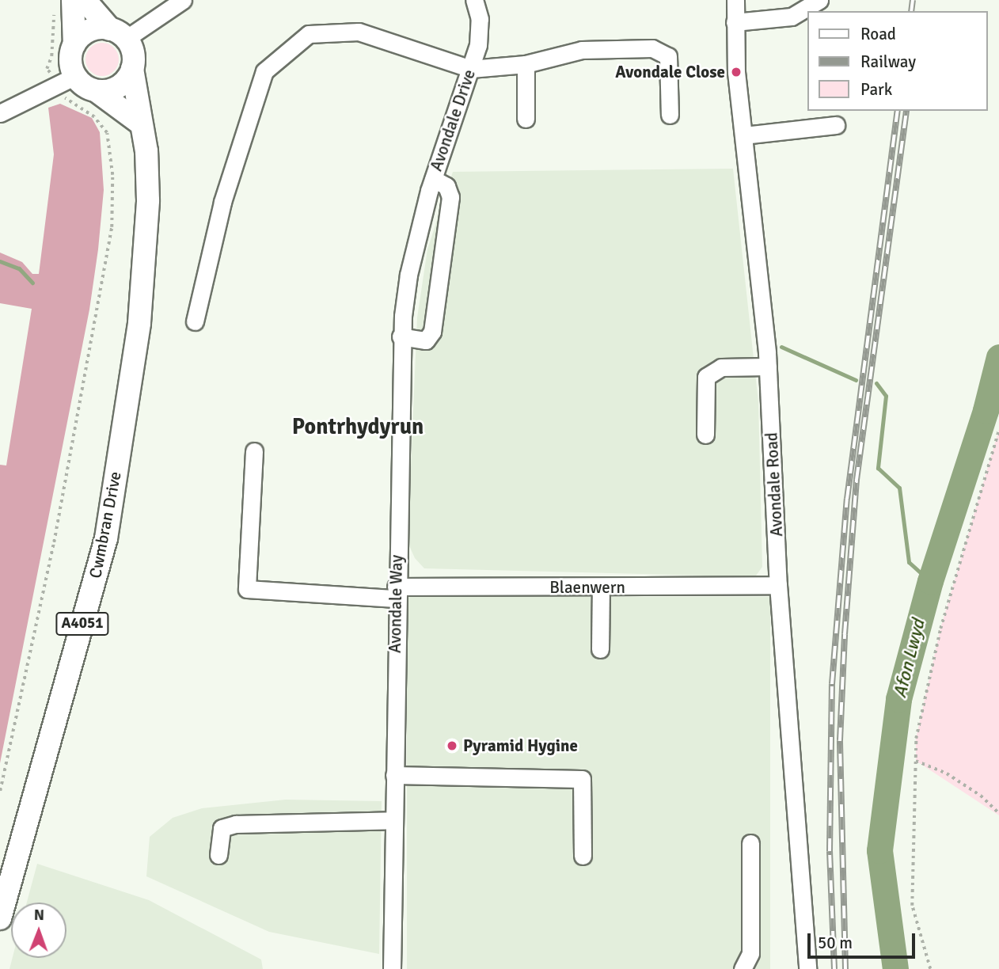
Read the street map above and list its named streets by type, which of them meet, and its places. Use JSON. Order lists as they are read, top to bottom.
{
  "streets": {
    "main road": ["Cwmbran Drive", "A4051"],
    "street": [
      "Avondale Drive",
      "Avondale Road",
      "Blaenwern",
      "Avondale Way"
    ]
  },
  "crossings": [
    ["Avondale Drive", "Avondale Way"],
    ["Avondale Road", "Blaenwern"],
    ["Cwmbran Drive", "A4051"],
    ["Blaenwern", "Avondale Way"]
  ],
  "districts": ["Pontrhydyrun"],
  "water": ["Afon Lwyd"],
  "places": ["Avondale Close", "Pyramid Hygine"],
  "legend": ["Road", "Railway", "Park"],
  "scale_bar": "50 m",
  "north": "top"
}
